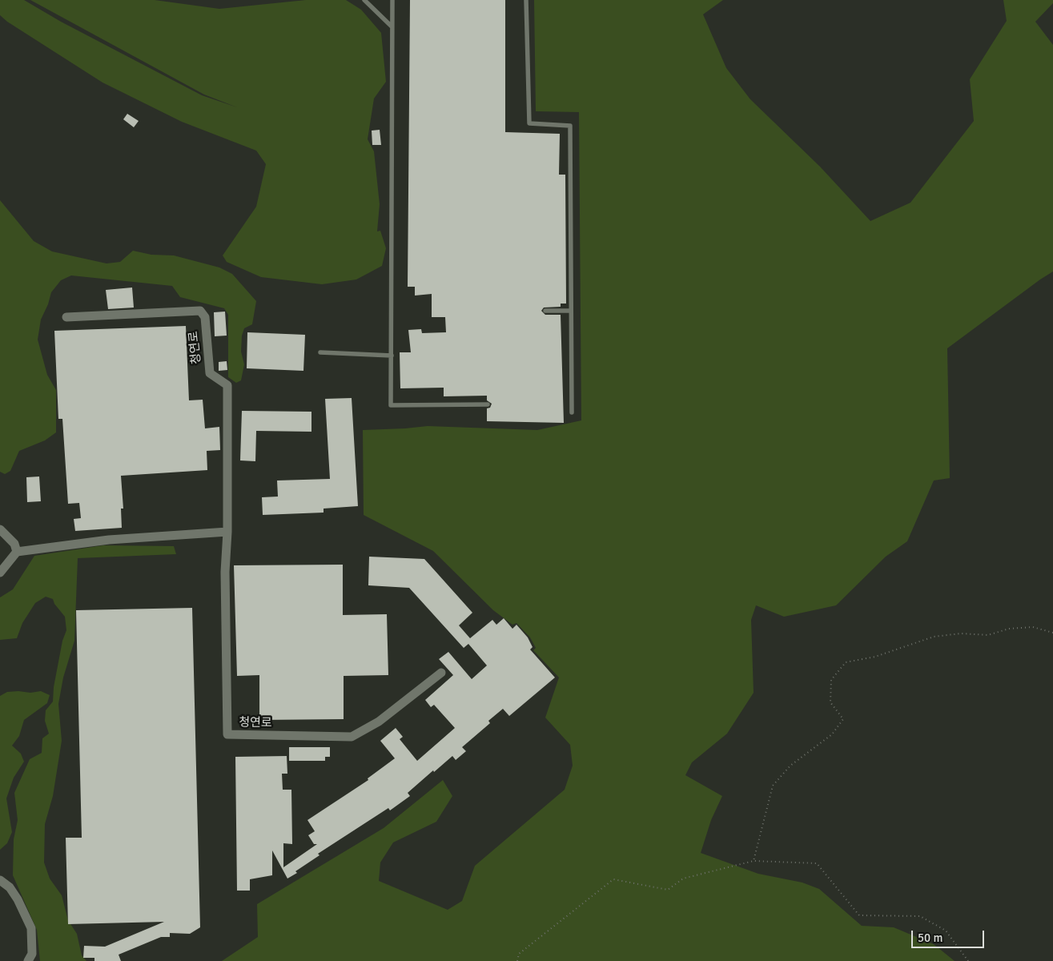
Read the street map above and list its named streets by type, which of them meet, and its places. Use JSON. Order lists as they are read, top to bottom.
{
  "streets": {
    "street": ["청연로"]
  },
  "scale_bar": "50 m"
}
